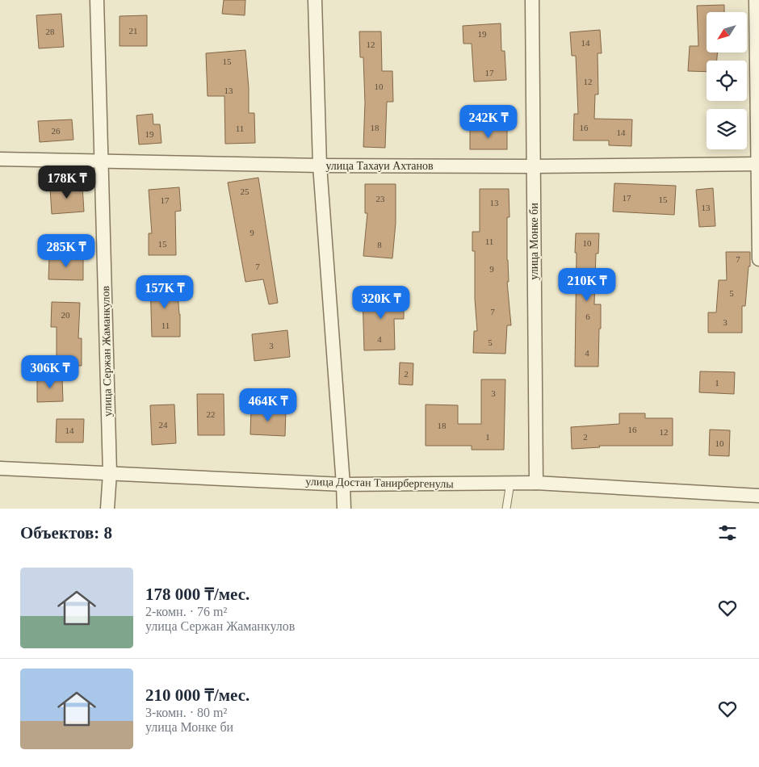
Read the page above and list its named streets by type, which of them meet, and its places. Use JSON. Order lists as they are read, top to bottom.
{
  "streets": {
    "street": [
      "улица Тахауи Ахтанов",
      "улица Монке би",
      "улица Сержан Жаманкулов",
      "улица Достан Танирбергенулы"
    ]
  },
  "crossings": [
    ["улица Тахауи Ахтанов", "улица Монке би"],
    ["улица Тахауи Ахтанов", "улица Сержан Жаманкулов"],
    ["улица Монке би", "улица Достан Танирбергенулы"],
    ["улица Сержан Жаманкулов", "улица Достан Танирбергенулы"]
  ],
  "house_numbers": [
    "21",
    "28",
    "19",
    "14",
    "12",
    "15",
    "17",
    "12",
    "10",
    "13",
    "18",
    "16",
    "11",
    "26",
    "14",
    "19",
    "25",
    "17",
    "23",
    "15",
    "17",
    "13",
    "13",
    "9",
    "11",
    "10",
    "15",
    "8",
    "7",
    "7",
    "9",
    "5",
    "7",
    "20",
    "6",
    "3",
    "11",
    "4",
    "5",
    "3",
    "4",
    "2",
    "1",
    "3",
    "22",
    "24",
    "18",
    "16",
    "14",
    "12",
    "1",
    "2",
    "10"
  ],
  "north": "bottom left",
  "page": {
    "price": [
      "242K ₸",
      "178K ₸",
      "285K ₸",
      "210K ₸",
      "157K ₸",
      "320K ₸",
      "306K ₸",
      "464K ₸"
    ],
    "heading": "Объектов: 8",
    "list": [
      {
        "name": "178 000 ₸/мес.",
        "note": "2-комн. · 76 m² · улица Сержан Жаманкулов"
      },
      {
        "name": "210 000 ₸/мес.",
        "note": "3-комн. · 80 m² · улица Монке би"
      }
    ]
  }
}
